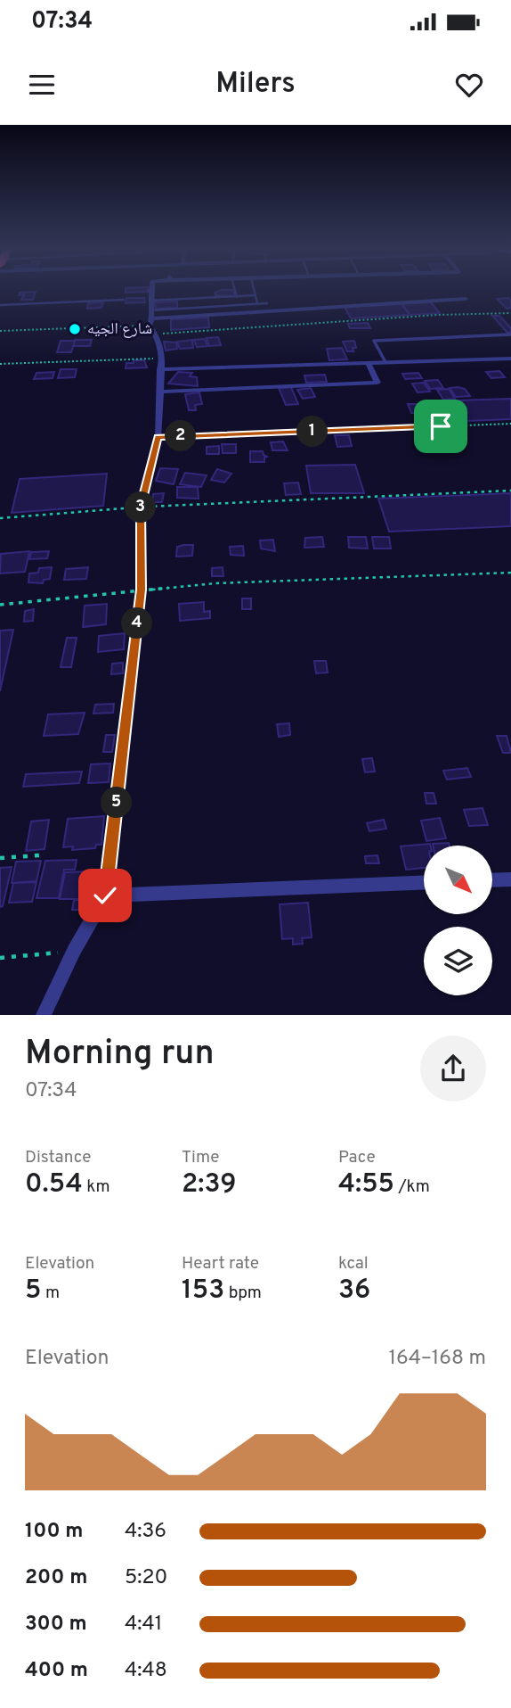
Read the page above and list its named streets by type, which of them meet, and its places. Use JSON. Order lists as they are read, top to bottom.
{
  "places": ["شارع الجيه"],
  "north": "bottom right",
  "page": {
    "status": "07:34",
    "header": "Milers",
    "pins": [
      "1",
      "2",
      "3",
      "4",
      "5"
    ],
    "heading": ["Morning run", "07:34"],
    "stats": [
      ["Distance", "0.54 km"],
      ["Time", "2:39"],
      ["Pace", "4:55 /km"],
      ["Elevation", "5 m"],
      ["Heart rate", "153 bpm"],
      ["kcal", "36"]
    ],
    "chart": ["Elevation", "164–168 m"],
    "list": [
      {
        "name": "100 m",
        "note": "4:36"
      },
      {
        "name": "200 m",
        "note": "5:20"
      },
      {
        "name": "300 m",
        "note": "4:41"
      },
      {
        "name": "400 m",
        "note": "4:48"
      }
    ]
  }
}
